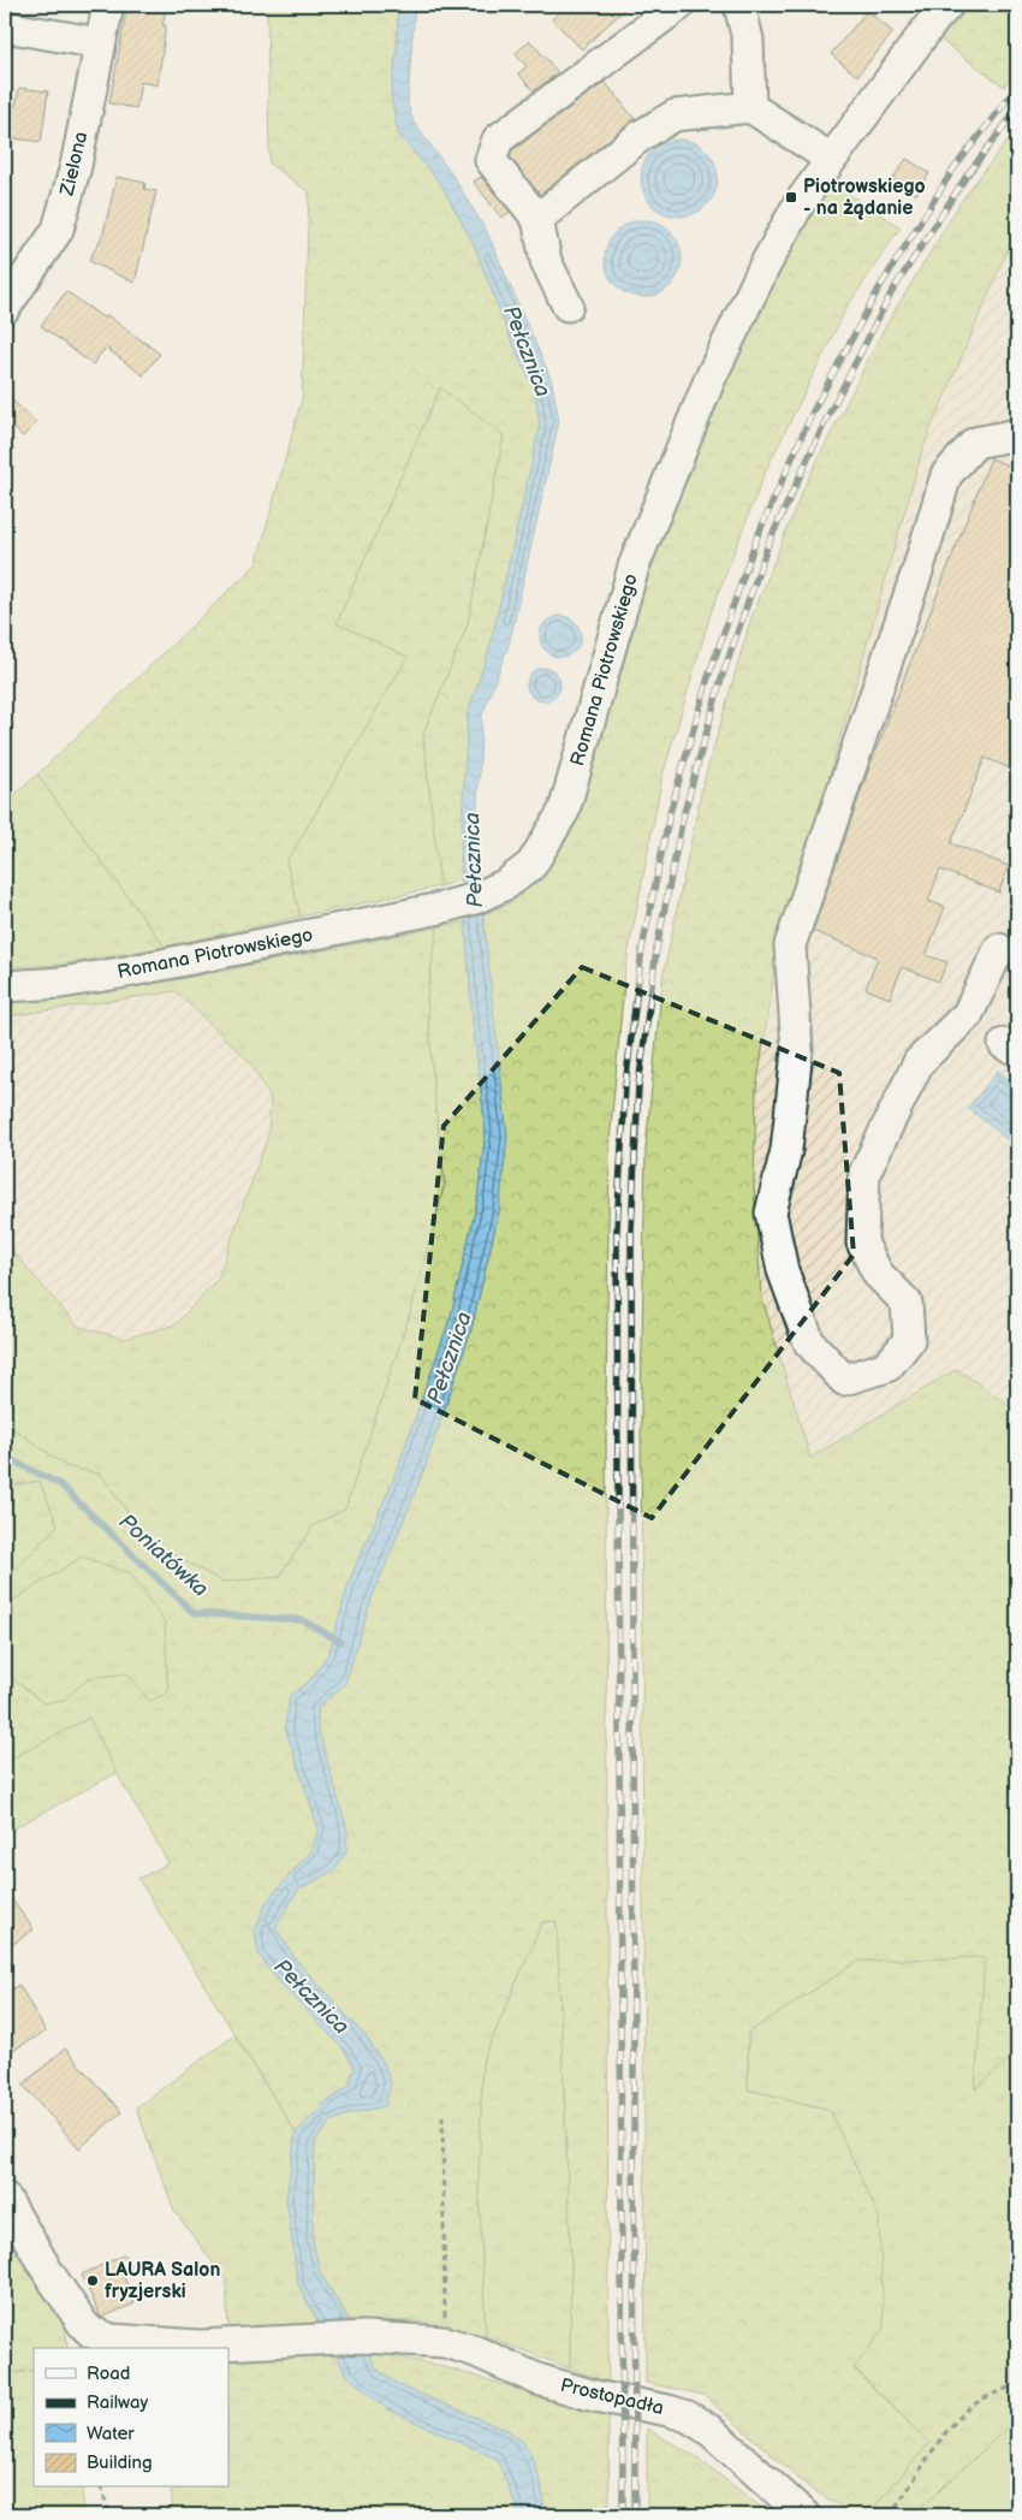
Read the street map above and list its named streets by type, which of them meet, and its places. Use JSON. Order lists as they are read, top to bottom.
{
  "streets": {
    "street": ["Zielona", "Romana Piotrowskiego", "Prostopadła"]
  },
  "water": ["Pełcznica", "Poniatówka"],
  "places": {
    "transit": ["Piotrowskiego - na żądanie"],
    "other": ["LAURA Salon fryzjerski"]
  },
  "legend": [
    "Road",
    "Railway",
    "Water",
    "Building"
  ]
}
